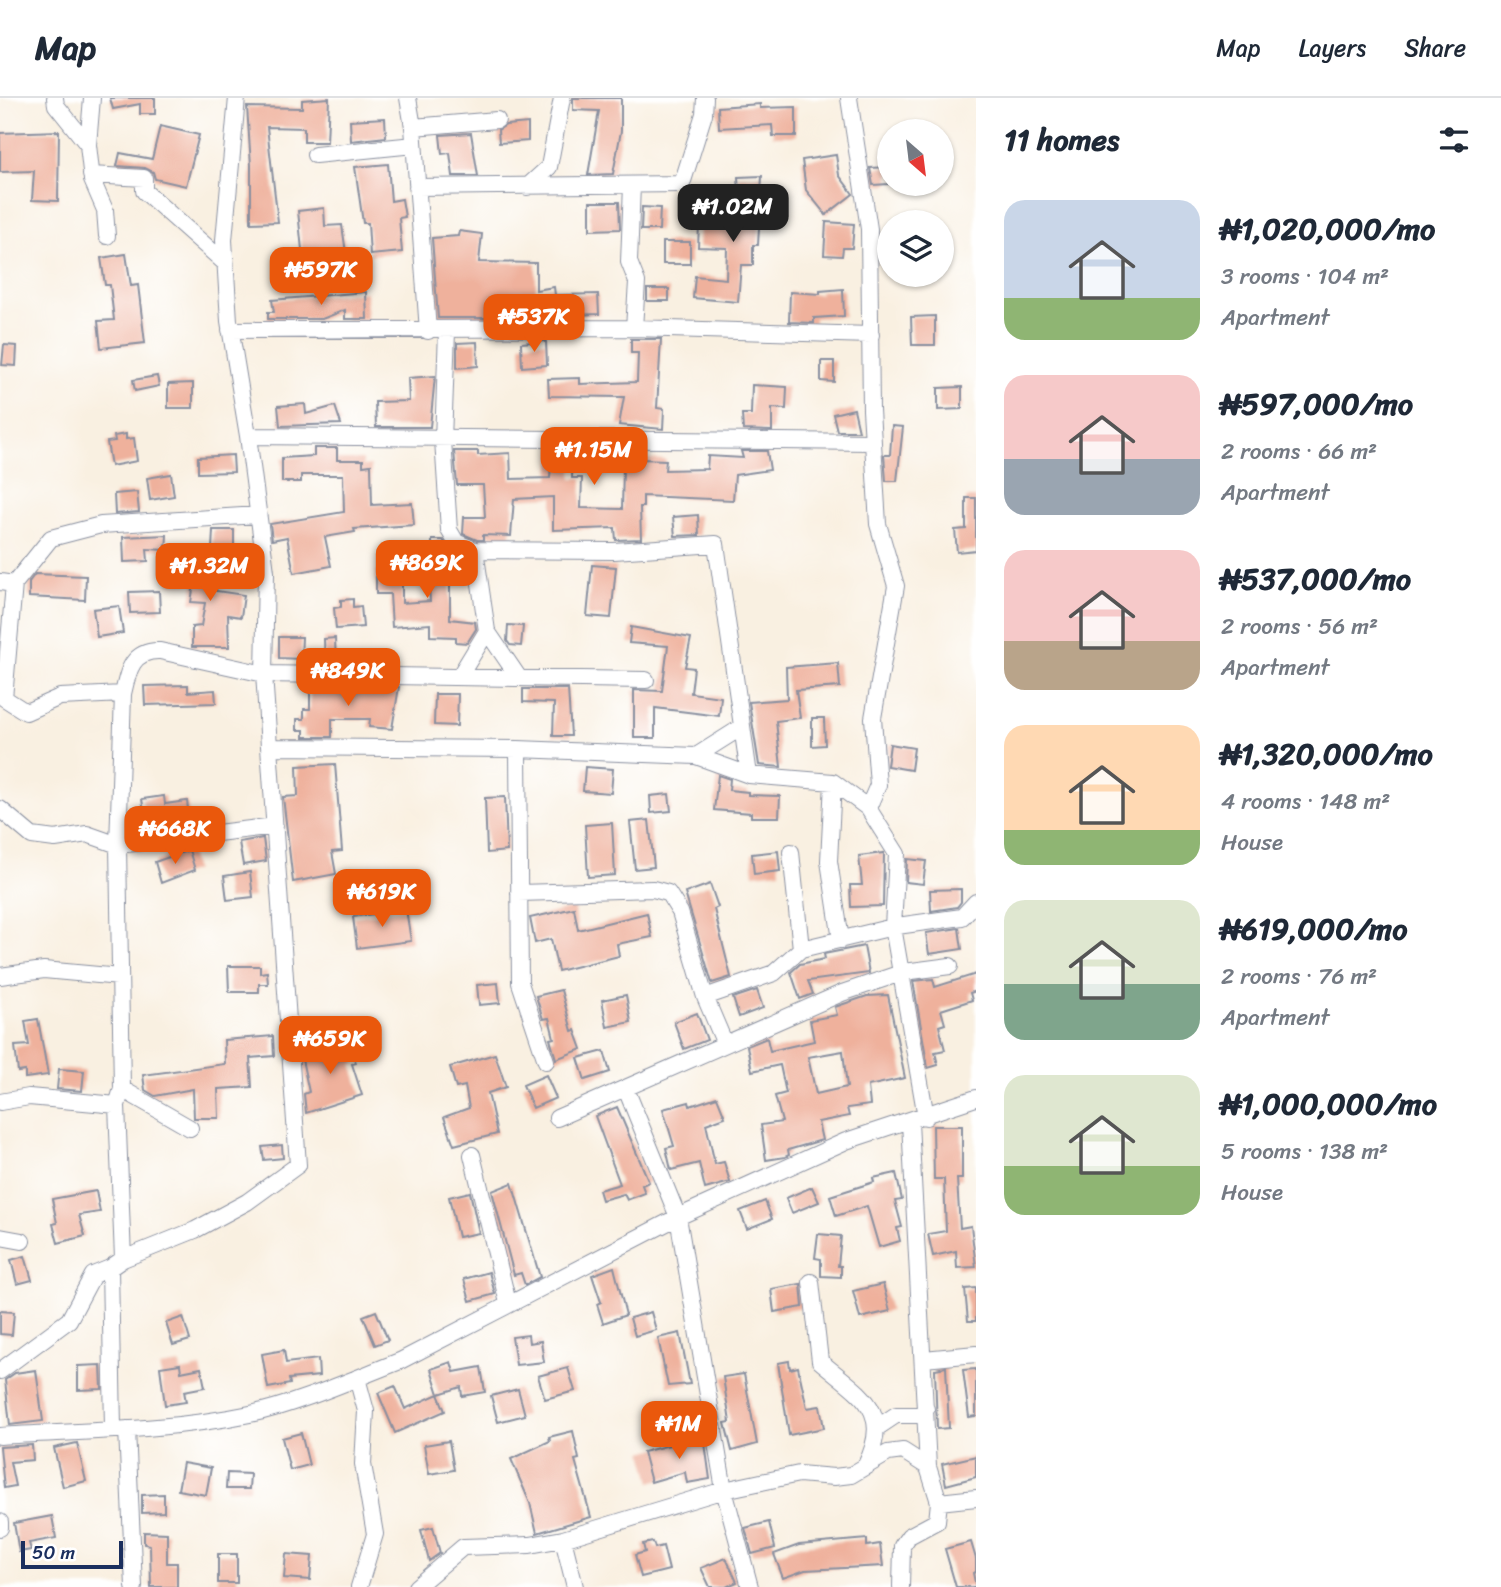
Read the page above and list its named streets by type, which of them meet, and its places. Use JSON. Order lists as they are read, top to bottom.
{
  "scale_bar": "50 m",
  "north": "bottom right",
  "page": {
    "header": "Map",
    "nav": ["Map", "Layers", "Share"],
    "heading": "11 homes",
    "list": [
      {
        "name": "₦1,020,000/mo",
        "note": "3 rooms · 104 m² · Apartment"
      },
      {
        "name": "₦597,000/mo",
        "note": "2 rooms · 66 m² · Apartment"
      },
      {
        "name": "₦537,000/mo",
        "note": "2 rooms · 56 m² · Apartment"
      },
      {
        "name": "₦1,320,000/mo",
        "note": "4 rooms · 148 m² · House"
      },
      {
        "name": "₦619,000/mo",
        "note": "2 rooms · 76 m² · Apartment"
      },
      {
        "name": "₦1,000,000/mo",
        "note": "5 rooms · 138 m² · House"
      }
    ],
    "price": [
      "₦1.02M",
      "₦597K",
      "₦537K",
      "₦1.15M",
      "₦869K",
      "₦1.32M",
      "₦849K",
      "₦668K",
      "₦619K",
      "₦659K",
      "₦1M"
    ],
    "scale": "50 m"
  }
}
